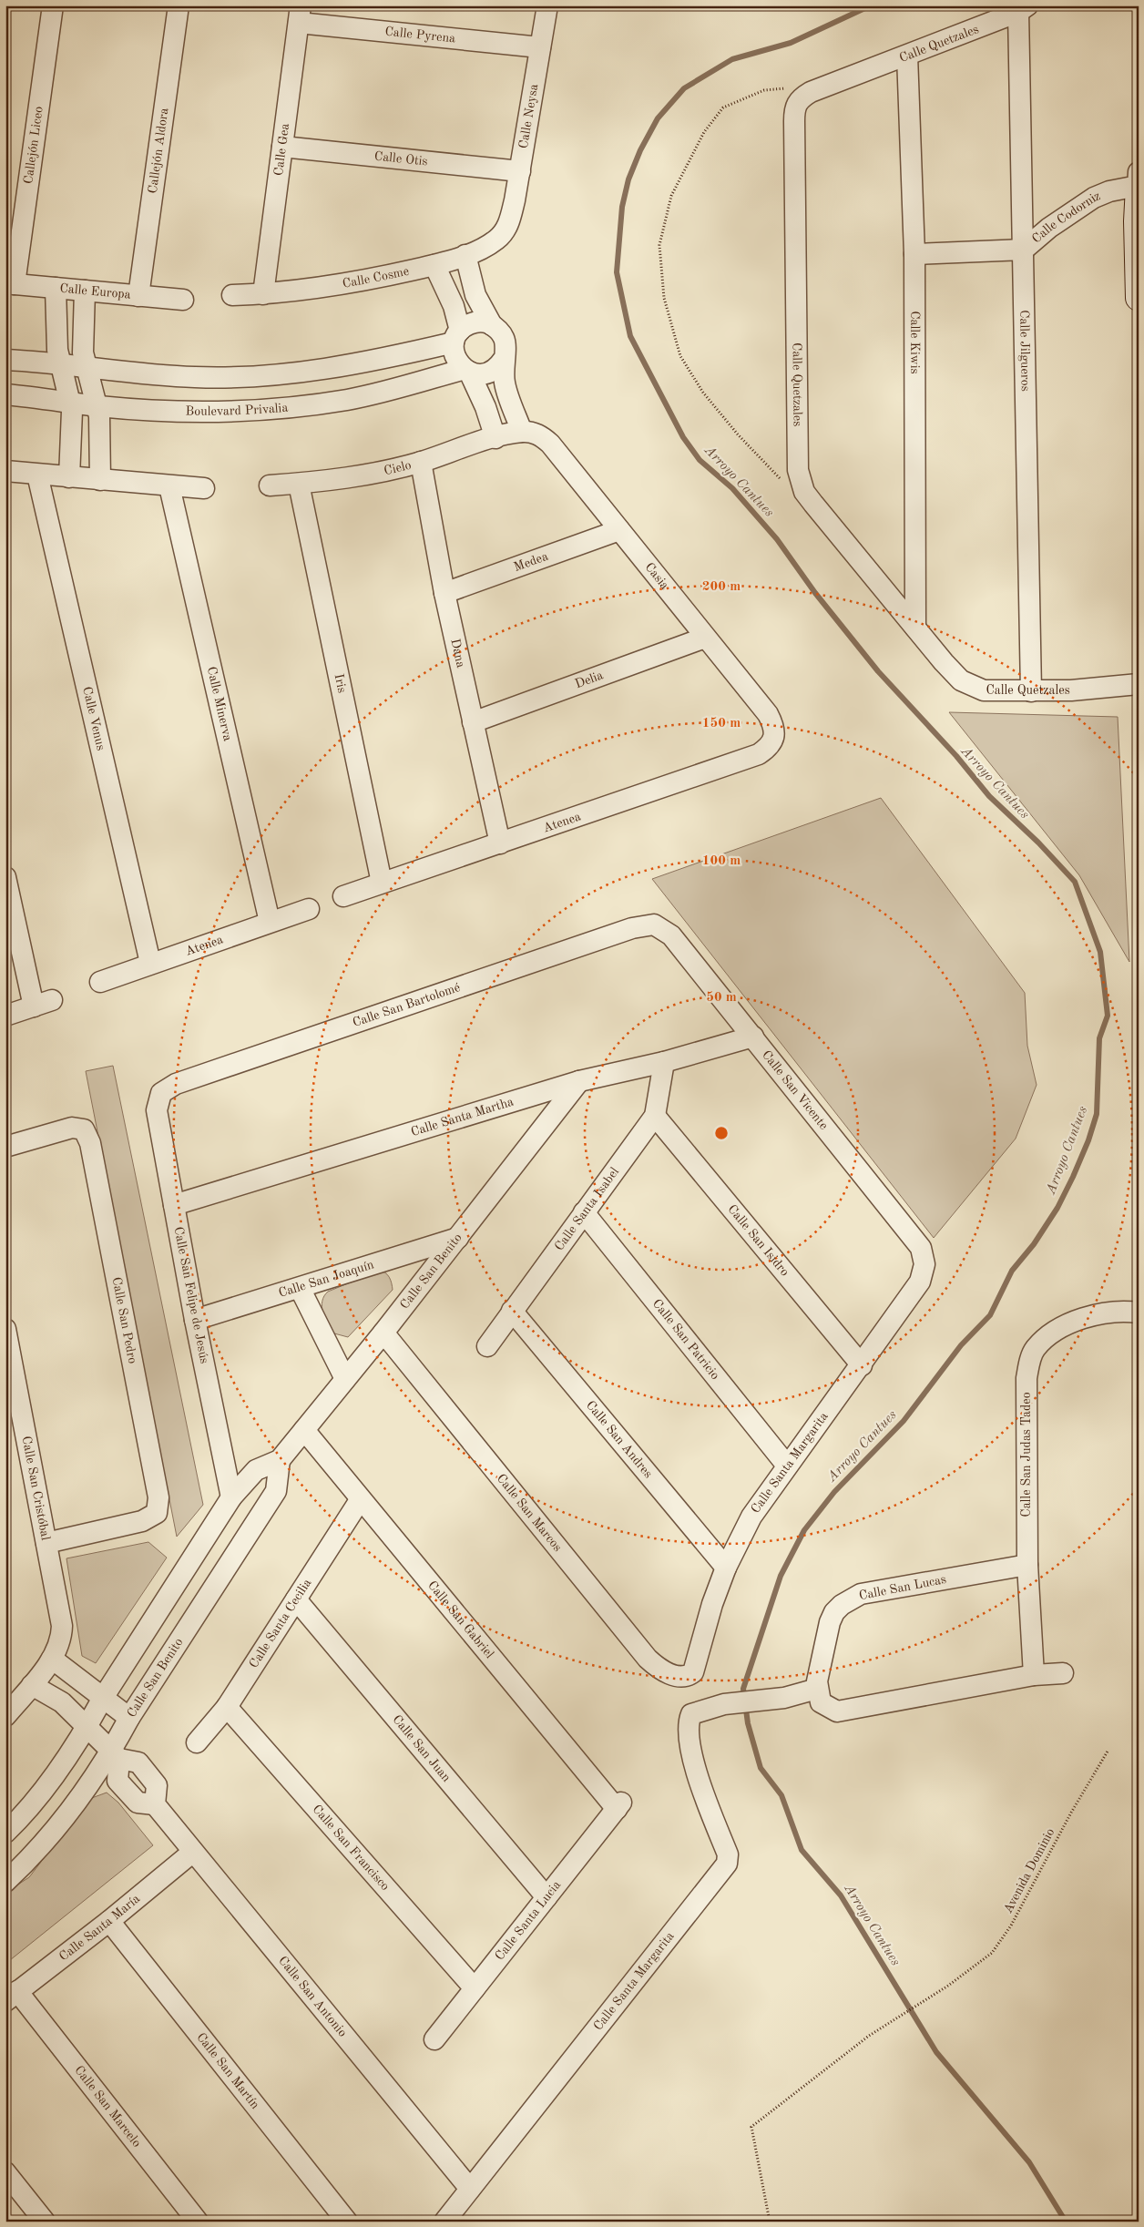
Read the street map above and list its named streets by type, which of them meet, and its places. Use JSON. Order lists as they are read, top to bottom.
{
  "streets": {
    "street": [
      "Calle Pyrena",
      "Calle Quetzales",
      "Calle Neysa",
      "Callejón Liceo",
      "Callejón Aldora",
      "Calle Gea",
      "Calle Otis",
      "Calle Codorniz",
      "Calle Cosme",
      "Calle Europa",
      "Calle Kiwis",
      "Calle Jilgueros",
      "Boulevard Privalia",
      "Cielo",
      "Medea",
      "Casia",
      "Dana",
      "Delia",
      "Iris",
      "Calle Minerva",
      "Calle Venus",
      "Atenea",
      "Calle San Bartolomé",
      "Calle San Vicente",
      "Calle Santa Martha",
      "Calle Santa Isabel",
      "Calle San Isidro",
      "Calle San Benito",
      "Calle San Joaquín",
      "Calle San Felipe de Jesús",
      "Calle San Pedro",
      "Calle San Patricio",
      "Calle San Andres",
      "Calle San Judas Tadeo",
      "Calle Santa Margarita",
      "Calle San Cristóbal",
      "Calle San Marcos",
      "Calle San Lucas",
      "Calle San Gabriel",
      "Calle Santa Cecilia",
      "Calle San Juan",
      "Calle San Francisco",
      "Calle Santa Lucia",
      "Calle Santa María",
      "Calle San Antonio",
      "Calle San Martín",
      "Calle San Marcelo"
    ],
    "path": ["Avenida Dominio"]
  },
  "crossings": [
    ["Calle Pyrena", "Calle Neysa"],
    ["Calle Pyrena", "Calle Gea"],
    ["Calle Quetzales", "Calle Kiwis"],
    ["Calle Quetzales", "Calle Jilgueros"],
    ["Calle Neysa", "Calle Otis"],
    ["Calle Neysa", "Calle Cosme"],
    ["Callejón Liceo", "Calle Europa"],
    ["Callejón Aldora", "Calle Europa"],
    ["Calle Gea", "Calle Otis"],
    ["Calle Gea", "Calle Cosme"],
    ["Calle Codorniz", "Calle Kiwis"],
    ["Calle Codorniz", "Calle Jilgueros"],
    ["Cielo", "Casia"],
    ["Cielo", "Dana"],
    ["Cielo", "Iris"],
    ["Medea", "Casia"],
    ["Medea", "Dana"],
    ["Casia", "Delia"],
    ["Casia", "Atenea"],
    ["Dana", "Delia"],
    ["Dana", "Atenea"],
    ["Iris", "Atenea"],
    ["Calle Minerva", "Atenea"],
    ["Calle Venus", "Atenea"],
    ["Calle San Bartolomé", "Calle San Vicente"],
    ["Calle San Bartolomé", "Calle San Felipe de Jesús"],
    ["Calle San Vicente", "Calle Santa Martha"],
    ["Calle San Vicente", "Calle Santa Margarita"],
    ["Calle Santa Martha", "Calle Santa Isabel"],
    ["Calle Santa Martha", "Calle San Benito"],
    ["Calle Santa Martha", "Calle San Felipe de Jesús"],
    ["Calle Santa Isabel", "Calle San Isidro"],
    ["Calle Santa Isabel", "Calle San Patricio"],
    ["Calle Santa Isabel", "Calle San Andres"],
    ["Calle San Isidro", "Calle Santa Margarita"],
    ["Calle San Benito", "Calle San Joaquín"],
    ["Calle San Benito", "Calle San Felipe de Jesús"],
    ["Calle San Benito", "Calle San Marcos"],
    ["Calle San Benito", "Calle San Gabriel"],
    ["Calle San Joaquín", "Calle San Felipe de Jesús"],
    ["Calle San Pedro", "Calle San Cristóbal"],
    ["Calle San Patricio", "Calle Santa Margarita"],
    ["Calle San Andres", "Calle Santa Margarita"],
    ["Calle San Judas Tadeo", "Calle San Lucas"],
    ["Calle Santa Margarita", "Calle San Marcos"],
    ["Calle Santa Margarita", "Calle San Lucas"],
    ["Calle Santa Margarita", "Calle San Antonio"],
    ["Calle San Gabriel", "Calle Santa Cecilia"],
    ["Calle San Gabriel", "Calle Santa Lucia"],
    ["Calle Santa Cecilia", "Calle San Juan"],
    ["Calle Santa Cecilia", "Calle San Francisco"],
    ["Calle San Juan", "Calle Santa Lucia"],
    ["Calle San Francisco", "Calle Santa Lucia"],
    ["Calle Santa María", "Calle San Antonio"],
    ["Calle Santa María", "Calle San Martín"],
    ["Calle Santa María", "Calle San Marcelo"]
  ],
  "water": ["Arroyo Cantues"],
  "rings": [
    "200 m",
    "150 m",
    "100 m",
    "50 m"
  ]
}
